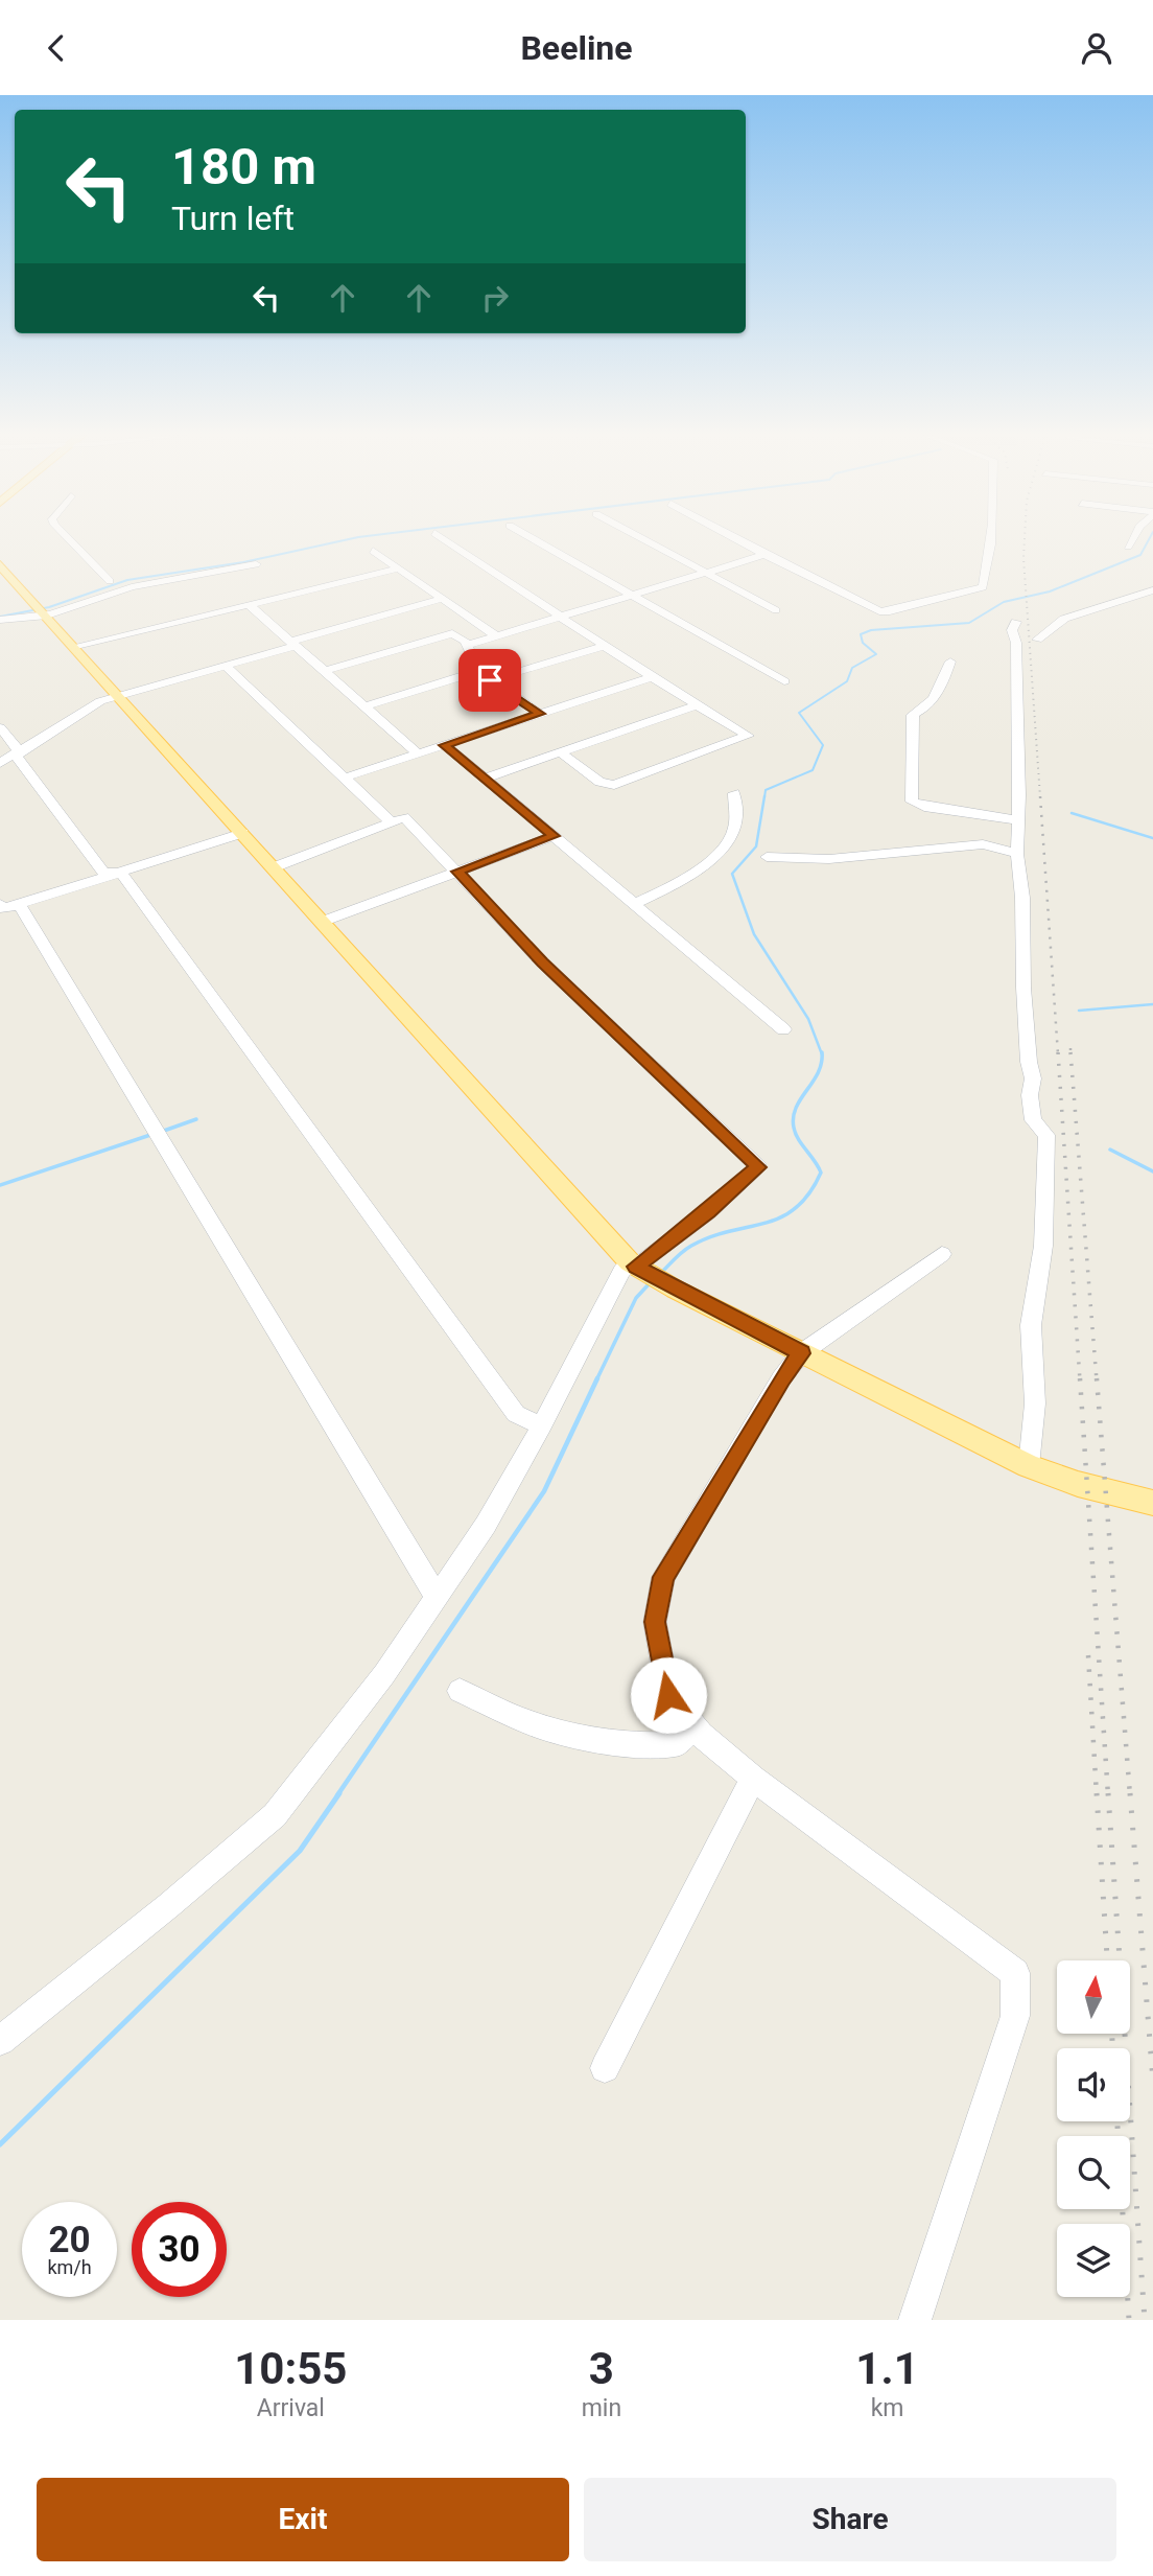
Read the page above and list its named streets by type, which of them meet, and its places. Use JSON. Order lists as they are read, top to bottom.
{
  "north": "top",
  "page": {
    "header": "Beeline",
    "turn": ["180 m", "Turn left"],
    "speed": "20 km/h",
    "limit": "30",
    "eta": [
      "10:55",
      "Arrival",
      "3",
      "min",
      "1.1",
      "km"
    ],
    "buttons": ["Exit", "Share"]
  }
}
